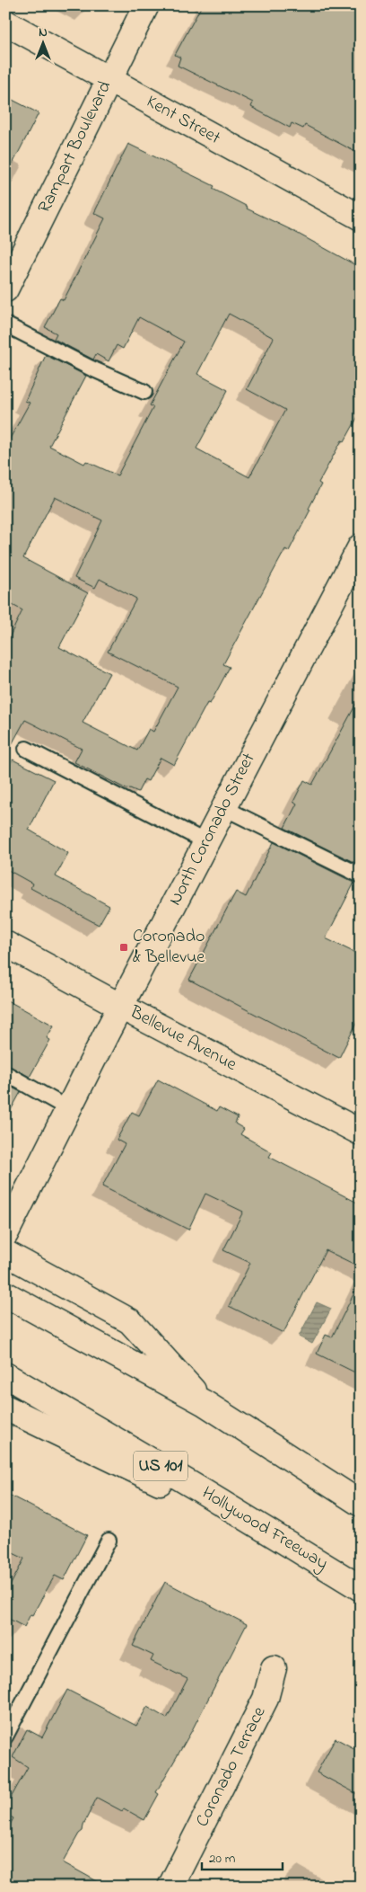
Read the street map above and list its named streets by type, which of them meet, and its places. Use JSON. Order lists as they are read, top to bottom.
{
  "streets": {
    "main road": [
      "Kent Street",
      "Rampart Boulevard",
      "North Coronado Street",
      "Bellevue Avenue",
      "US 101",
      "Hollywood Freeway",
      "Coronado Terrace"
    ]
  },
  "crossings": [
    ["Kent Street", "Rampart Boulevard"],
    ["North Coronado Street", "Bellevue Avenue"]
  ],
  "places": {
    "transit": ["Coronado & Bellevue"]
  },
  "scale_bar": "20 m",
  "north": "top"
}
